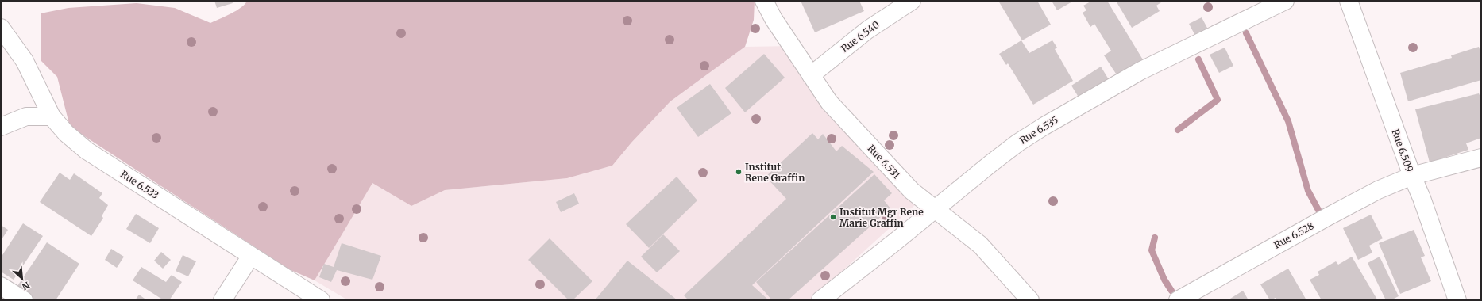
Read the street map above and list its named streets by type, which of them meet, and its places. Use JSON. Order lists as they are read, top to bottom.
{
  "streets": {
    "street": [
      "Rue 6.540",
      "Rue 6.535",
      "Rue 6.509",
      "Rue 6.531",
      "Rue 6.533",
      "Rue 6.528"
    ]
  },
  "crossings": [
    ["Rue 6.540", "Rue 6.531"],
    ["Rue 6.535", "Rue 6.531"],
    ["Rue 6.509", "Rue 6.528"]
  ],
  "places": ["Institut Rene Graffin", "Institut Mgr Rene Marie Graffin"],
  "north": "bottom right"
}
